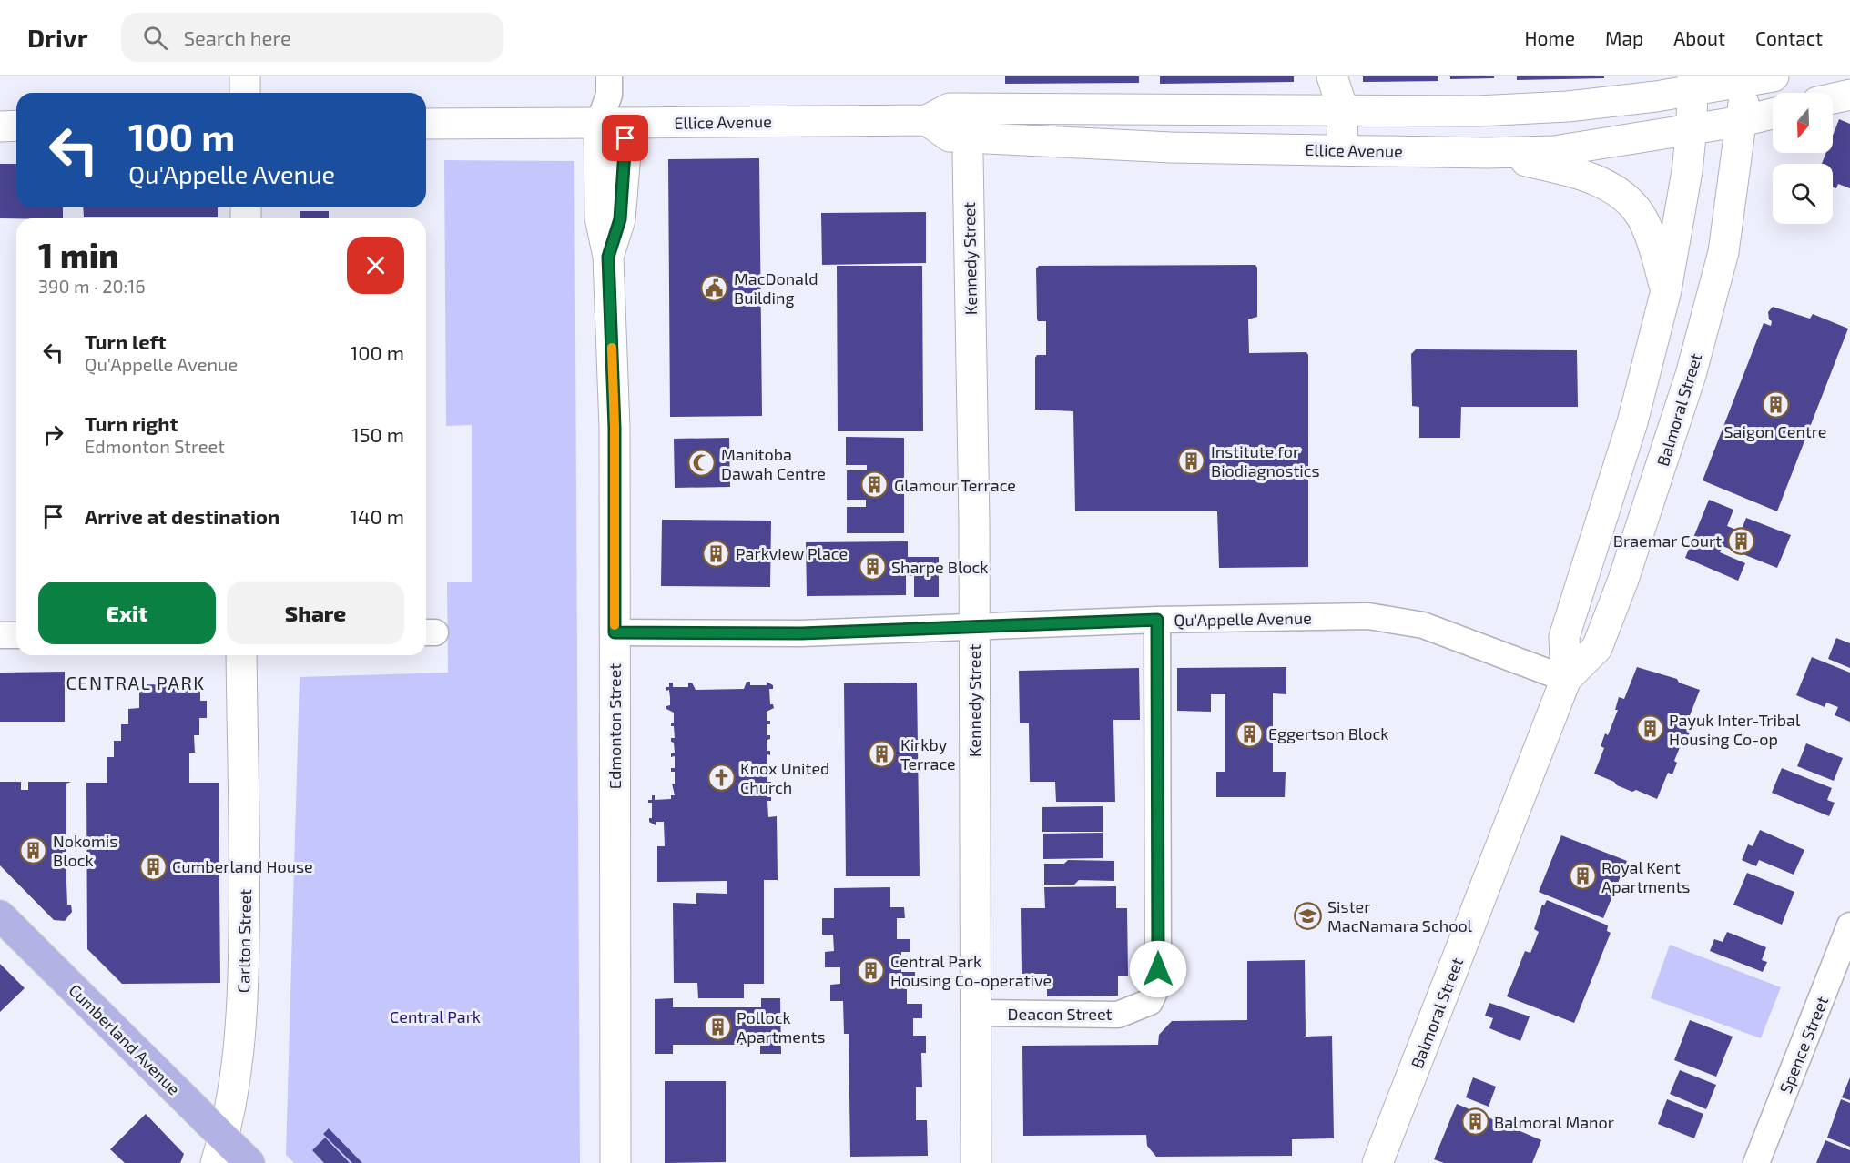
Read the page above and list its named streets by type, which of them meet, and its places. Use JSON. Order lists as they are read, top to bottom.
{
  "streets": {
    "main road": [
      "Ellice Avenue",
      "Kennedy Street",
      "Balmoral Street",
      "Edmonton Street",
      "Carlton Street",
      "Cumberland Avenue"
    ],
    "street": ["Qu'Appelle Avenue", "Deacon Street", "Spence Street"]
  },
  "crossings": [
    ["Ellice Avenue", "Kennedy Street"],
    ["Ellice Avenue", "Balmoral Street"],
    ["Ellice Avenue", "Edmonton Street"],
    ["Kennedy Street", "Qu'Appelle Avenue"],
    ["Kennedy Street", "Deacon Street"],
    ["Balmoral Street", "Qu'Appelle Avenue"],
    ["Qu'Appelle Avenue", "Edmonton Street"],
    ["Qu'Appelle Avenue", "Deacon Street"],
    ["Carlton Street", "Cumberland Avenue"]
  ],
  "districts": ["CENTRAL PARK"],
  "parks": ["Central Park"],
  "places": {
    "public building": ["MacDonald Building"],
    "building": [
      "Saigon Centre",
      "Institute for Biodiagnostics",
      "Glamour Terrace",
      "Braemar Court",
      "Parkview Place",
      "Sharpe Block",
      "Payuk Inter-Tribal Housing Co-op",
      "Eggertson Block",
      "Kirkby Terrace",
      "Nokomis Block",
      "Cumberland House",
      "Royal Kent Apartments",
      "Central Park Housing Co-operative",
      "Pollock Apartments",
      "Balmoral Manor"
    ],
    "mosque": ["Manitoba Dawah Centre"],
    "church": ["Knox United Church"],
    "school or university": ["Sister MacNamara School"]
  },
  "north": "bottom",
  "page": {
    "header": "Drivr",
    "search": "Search here",
    "nav": [
      "Home",
      "Map",
      "About",
      "Contact"
    ],
    "turn": ["100 m", "Qu'Appelle Avenue"],
    "heading": ["1 min", "390 m · 20:16"],
    "list": [
      {
        "name": "Turn left",
        "note": "Qu'Appelle Avenue",
        "value": "100 m"
      },
      {
        "name": "Turn right",
        "note": "Edmonton Street",
        "value": "150 m"
      },
      {
        "name": "Arrive at destination",
        "value": "140 m"
      }
    ],
    "buttons": ["Exit", "Share"]
  }
}
